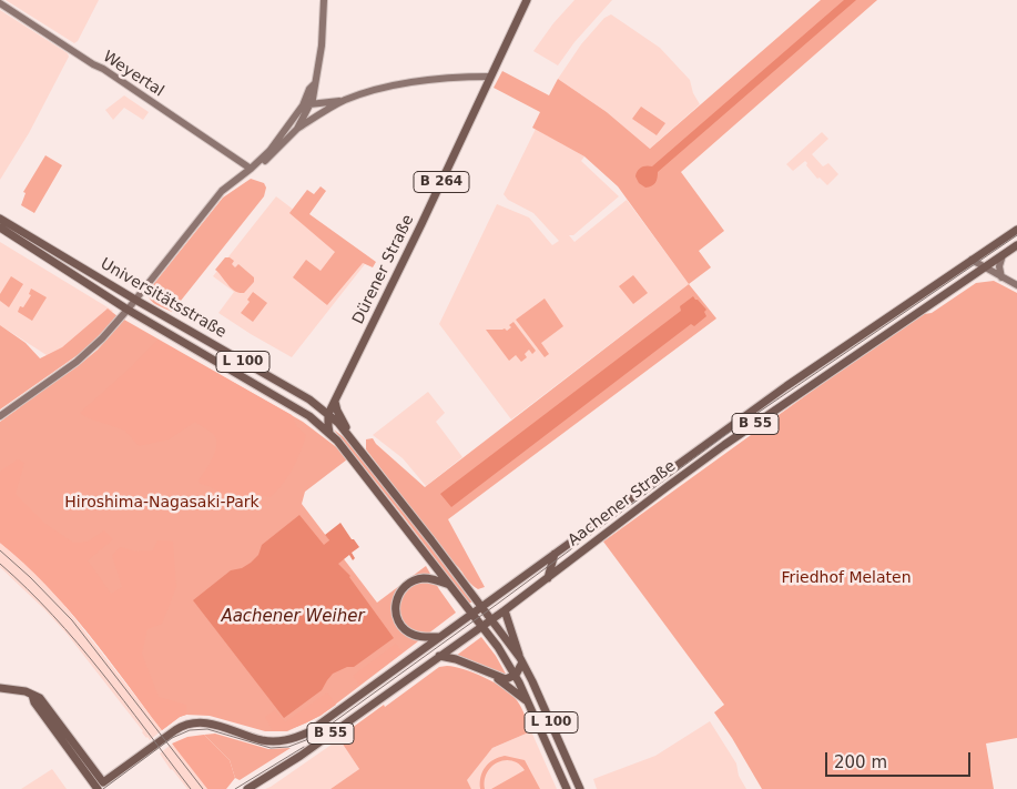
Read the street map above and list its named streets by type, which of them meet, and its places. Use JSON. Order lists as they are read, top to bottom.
{
  "streets": {
    "main road": [
      "Weyertal",
      "B 264",
      "Dürener Straße",
      "Universitätsstraße",
      "L 100",
      "B 55",
      "Aachener Straße"
    ]
  },
  "crossings": [
    ["Dürener Straße", "Universitätsstraße"],
    ["Universitätsstraße", "L 100"],
    ["Universitätsstraße", "Aachener Straße"],
    ["L 100", "Aachener Straße"],
    ["B 55", "Aachener Straße"]
  ],
  "water": ["Aachener Weiher"],
  "parks": ["Hiroshima-Nagasaki-Park", "Friedhof Melaten"],
  "scale_bar": "200 m"
}
